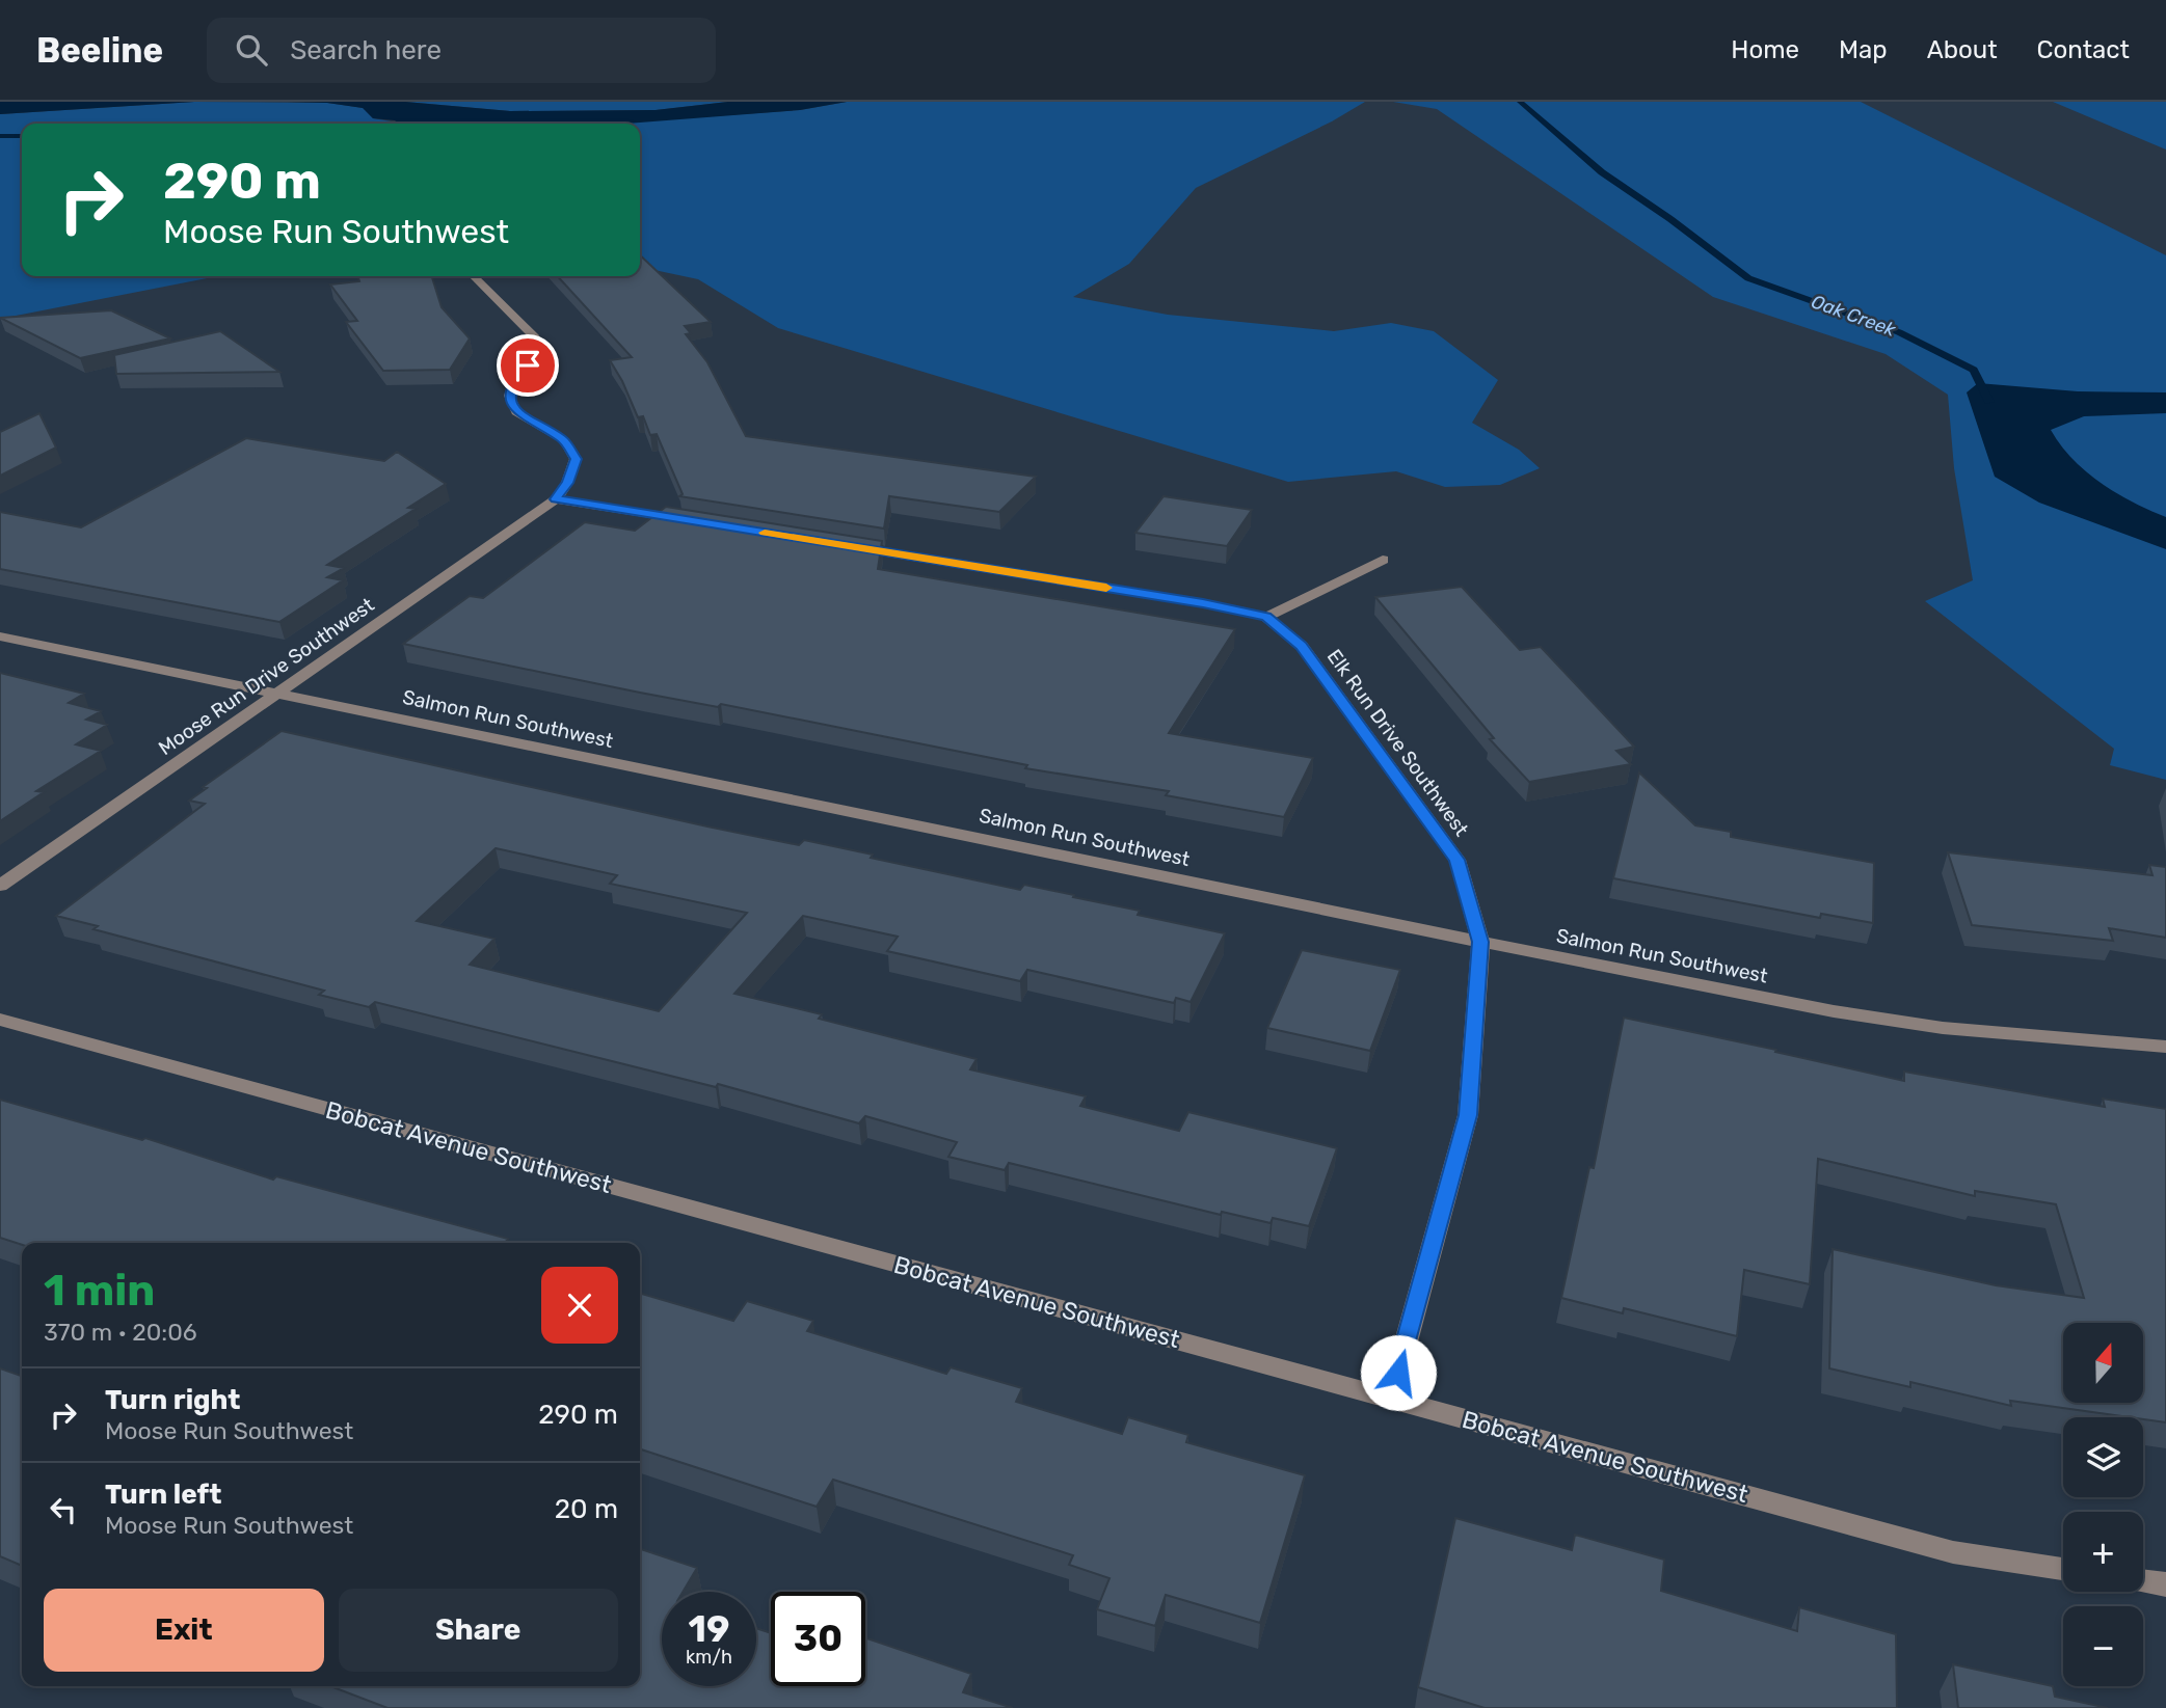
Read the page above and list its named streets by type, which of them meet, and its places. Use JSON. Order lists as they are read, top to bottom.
{
  "streets": {
    "street": [
      "Moose Run Drive Southwest",
      "Salmon Run Southwest",
      "Elk Run Drive Southwest",
      "Bobcat Avenue Southwest"
    ]
  },
  "crossings": [
    ["Moose Run Drive Southwest", "Salmon Run Southwest"],
    ["Salmon Run Southwest", "Elk Run Drive Southwest"],
    ["Elk Run Drive Southwest", "Bobcat Avenue Southwest"]
  ],
  "water": ["Oak Creek"],
  "north": "top",
  "page": {
    "header": "Beeline",
    "search": "Search here",
    "nav": [
      "Home",
      "Map",
      "About",
      "Contact"
    ],
    "turn": ["290 m", "Moose Run Southwest"],
    "heading": ["1 min", "370 m · 20:06"],
    "map_buttons": ["+", "−"],
    "list": [
      {
        "name": "Turn right",
        "note": "Moose Run Southwest",
        "value": "290 m"
      },
      {
        "name": "Turn left",
        "note": "Moose Run Southwest",
        "value": "20 m"
      }
    ],
    "buttons": ["Exit", "Share"],
    "speed": "19 km/h",
    "limit": "30"
  }
}
